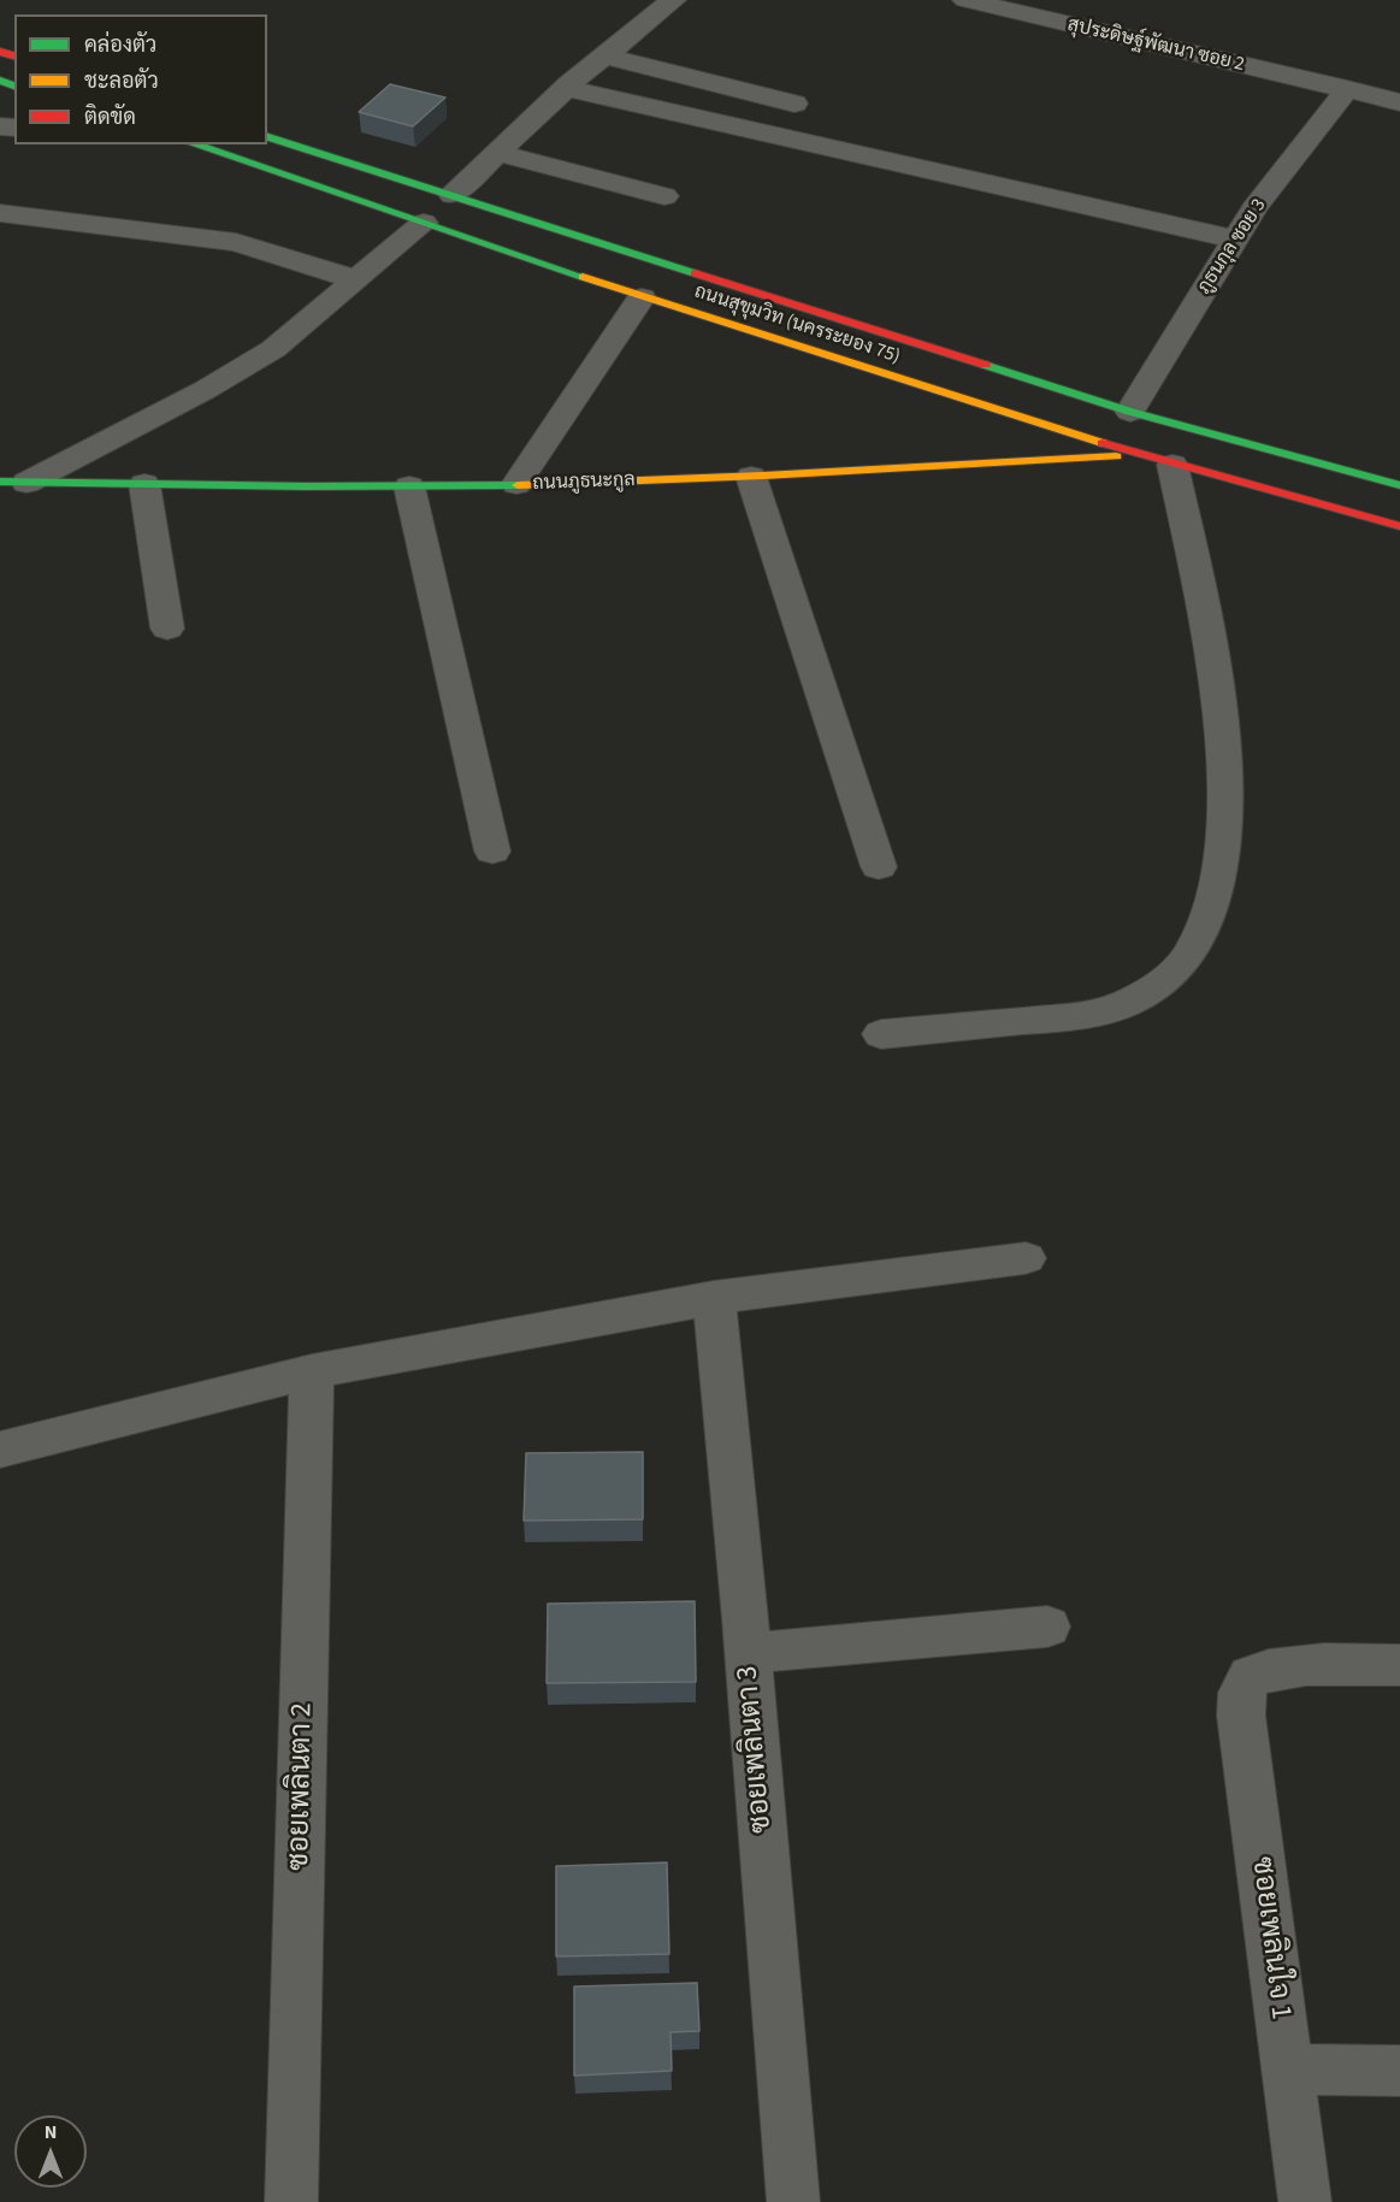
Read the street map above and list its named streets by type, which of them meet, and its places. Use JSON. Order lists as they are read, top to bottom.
{
  "streets": {
    "street": [
      "สุประดิษฐ์พัฒนา ซอย 2",
      "ภูธนกุล ซอย 3",
      "ถนนสุขุมวิท (นครระยอง 75)",
      "ถนนภูธนะกูล",
      "ซอยเพลินตา 3",
      "ซอยเพลินตา 2",
      "ซอยเพลินใจ 1"
    ]
  },
  "crossings": [
    ["สุประดิษฐ์พัฒนา ซอย 2", "ภูธนกุล ซอย 3"],
    ["ภูธนกุล ซอย 3", "ถนนสุขุมวิท (นครระยอง 75)"],
    ["ถนนสุขุมวิท (นครระยอง 75)", "ถนนภูธนะกูล"]
  ],
  "legend": ["คล่องตัว", "ชะลอตัว", "ติดขัด"],
  "north": "top"
}
